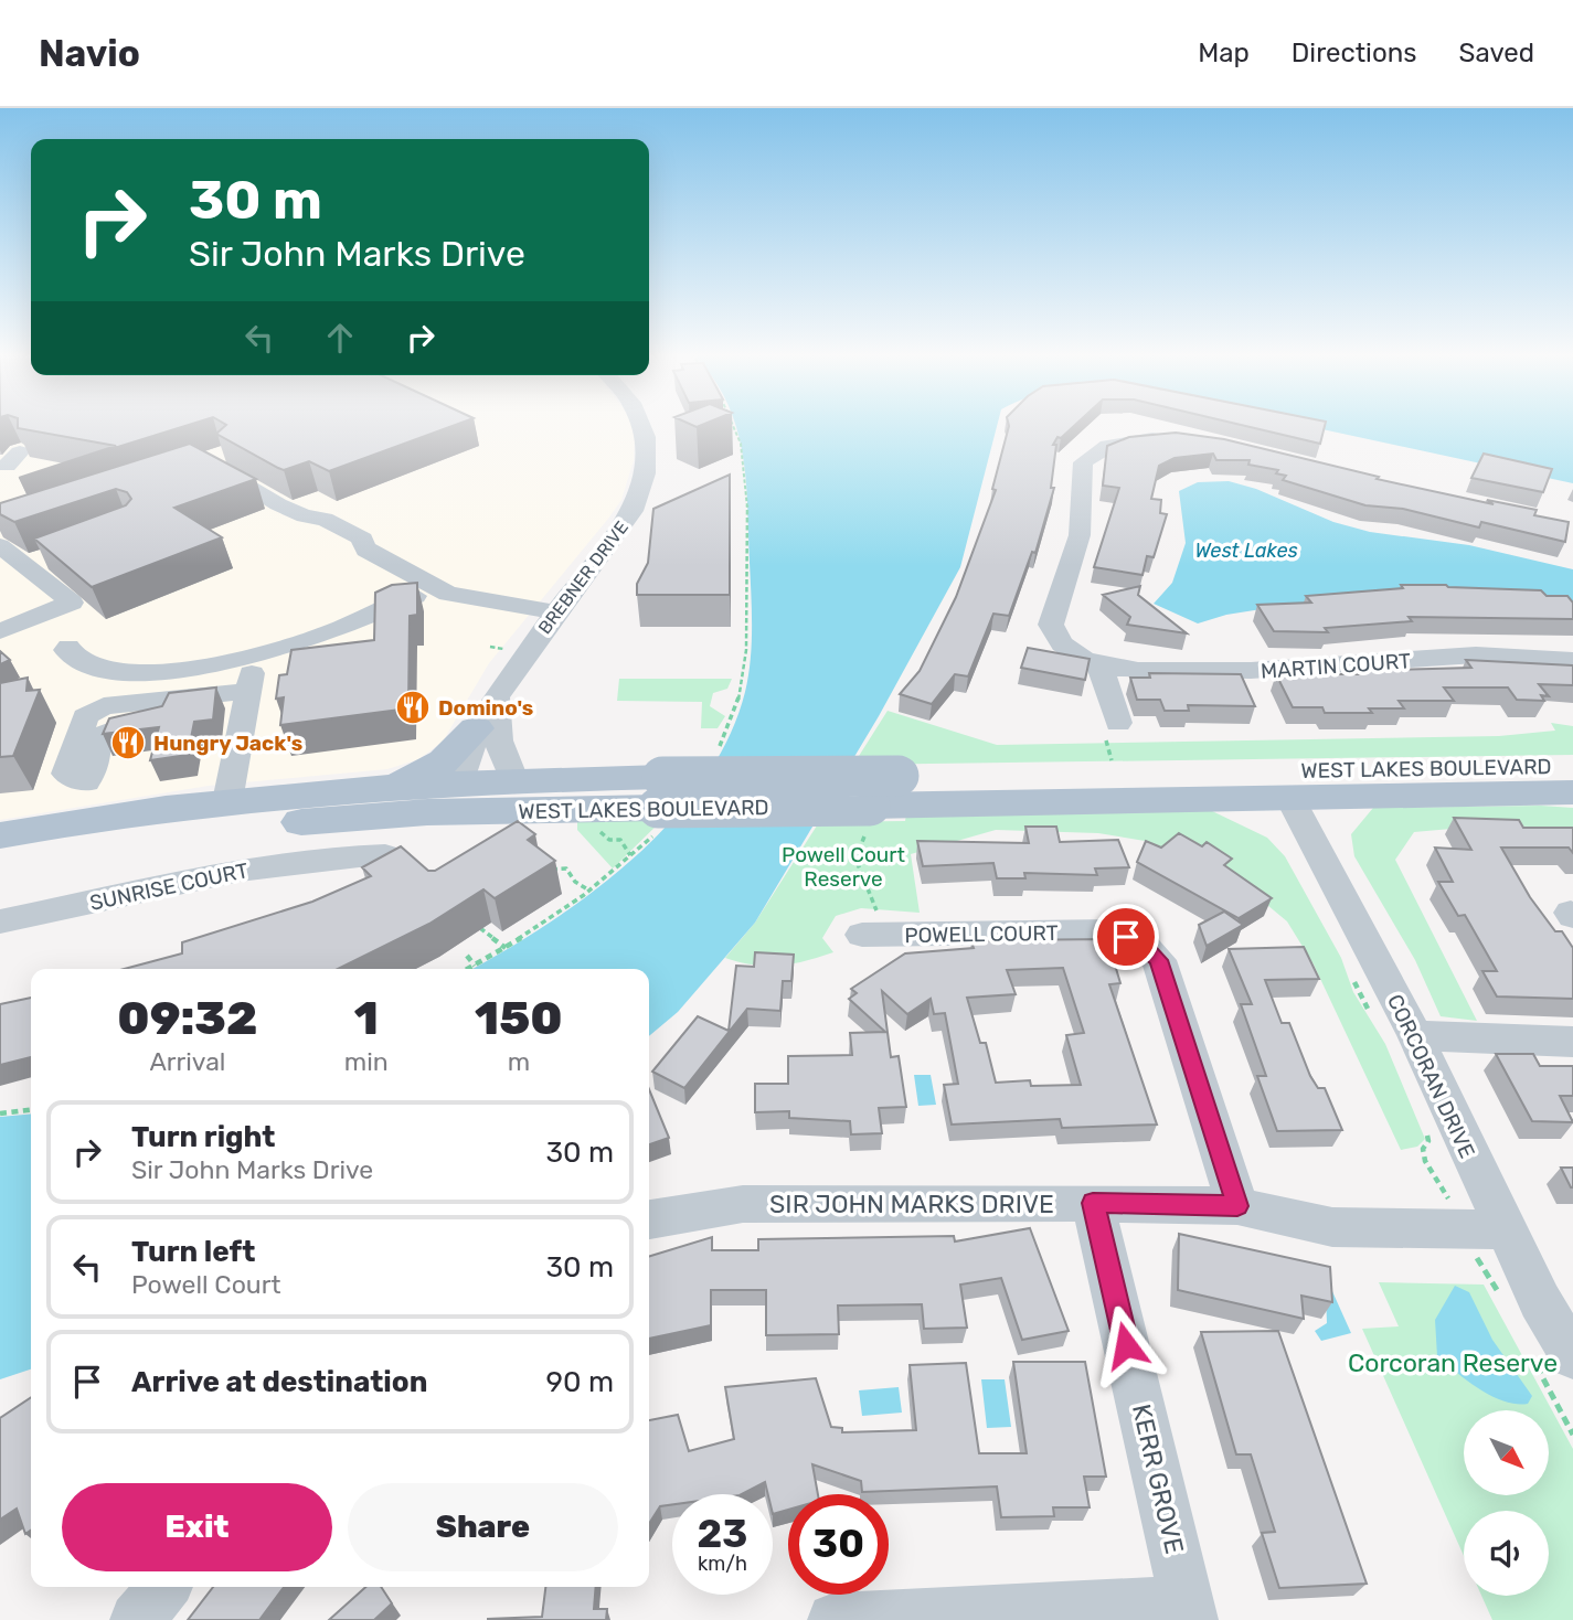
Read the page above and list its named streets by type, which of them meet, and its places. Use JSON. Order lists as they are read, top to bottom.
{
  "streets": {
    "main road": ["WEST LAKES BOULEVARD"],
    "street": [
      "BREBNER DRIVE",
      "MARTIN COURT",
      "SUNRISE COURT",
      "POWELL COURT",
      "CORCORAN DRIVE",
      "SIR JOHN MARKS DRIVE",
      "KERR GROVE"
    ]
  },
  "crossings": [
    ["BREBNER DRIVE", "WEST LAKES BOULEVARD"],
    ["WEST LAKES BOULEVARD", "CORCORAN DRIVE"],
    ["POWELL COURT", "SIR JOHN MARKS DRIVE"],
    ["CORCORAN DRIVE", "SIR JOHN MARKS DRIVE"],
    ["SIR JOHN MARKS DRIVE", "KERR GROVE"]
  ],
  "water": ["West Lakes"],
  "parks": ["Powell Court Reserve", "Corcoran Reserve"],
  "places": {
    "restaurant": ["Domino's", "Hungry Jack's"]
  },
  "north": "bottom right",
  "page": {
    "header": "Navio",
    "nav": ["Map", "Directions", "Saved"],
    "turn": ["30 m", "Sir John Marks Drive"],
    "eta": [
      "09:32",
      "Arrival",
      "1",
      "min",
      "150",
      "m"
    ],
    "list": [
      {
        "name": "Turn right",
        "note": "Sir John Marks Drive",
        "value": "30 m"
      },
      {
        "name": "Turn left",
        "note": "Powell Court",
        "value": "30 m"
      },
      {
        "name": "Arrive at destination",
        "value": "90 m"
      }
    ],
    "buttons": ["Exit", "Share"],
    "speed": "23 km/h",
    "limit": "30"
  }
}
